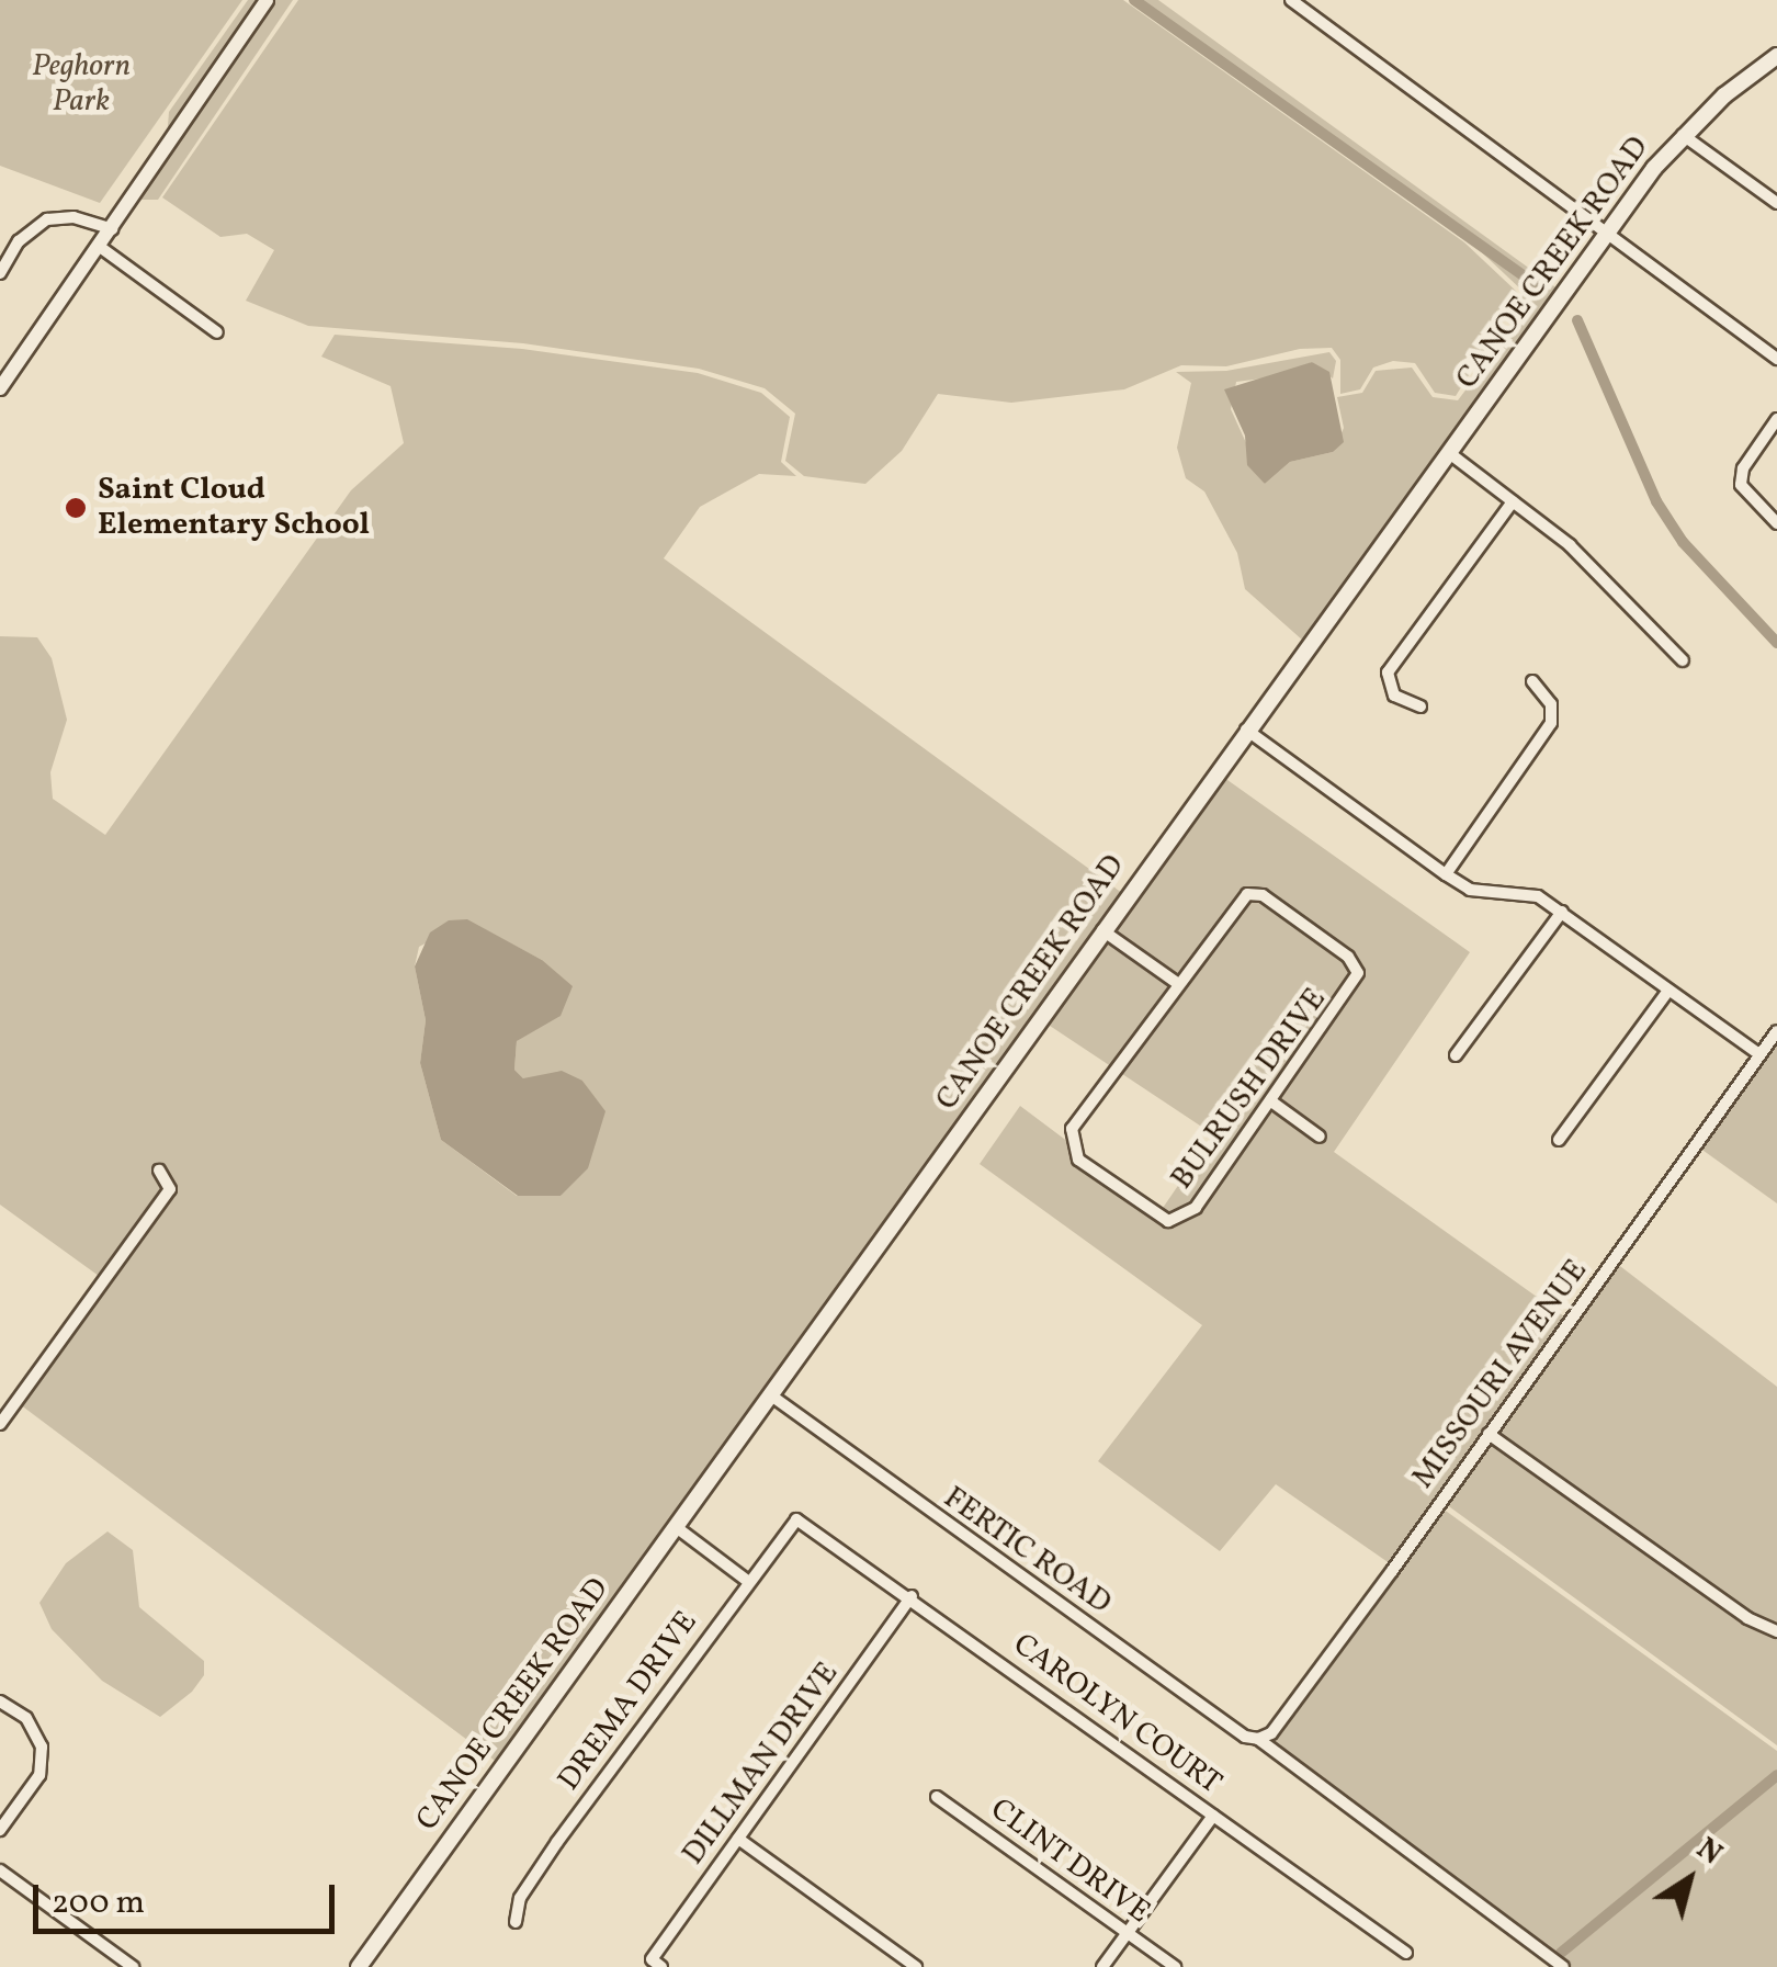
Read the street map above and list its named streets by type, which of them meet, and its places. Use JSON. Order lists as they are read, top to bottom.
{
  "streets": {
    "main road": ["CANOE CREEK ROAD"],
    "street": [
      "BULRUSH DRIVE",
      "MISSOURI AVENUE",
      "FERTIC ROAD",
      "DREMA DRIVE",
      "CAROLYN COURT",
      "DILLMAN DRIVE",
      "CLINT DRIVE"
    ]
  },
  "crossings": [
    ["CANOE CREEK ROAD", "FERTIC ROAD"],
    ["MISSOURI AVENUE", "FERTIC ROAD"],
    ["DREMA DRIVE", "CAROLYN COURT"],
    ["CAROLYN COURT", "DILLMAN DRIVE"]
  ],
  "parks": ["Peghorn Park"],
  "places": ["Saint Cloud Elementary School"],
  "scale_bar": "200 m",
  "north": "top right"
}
